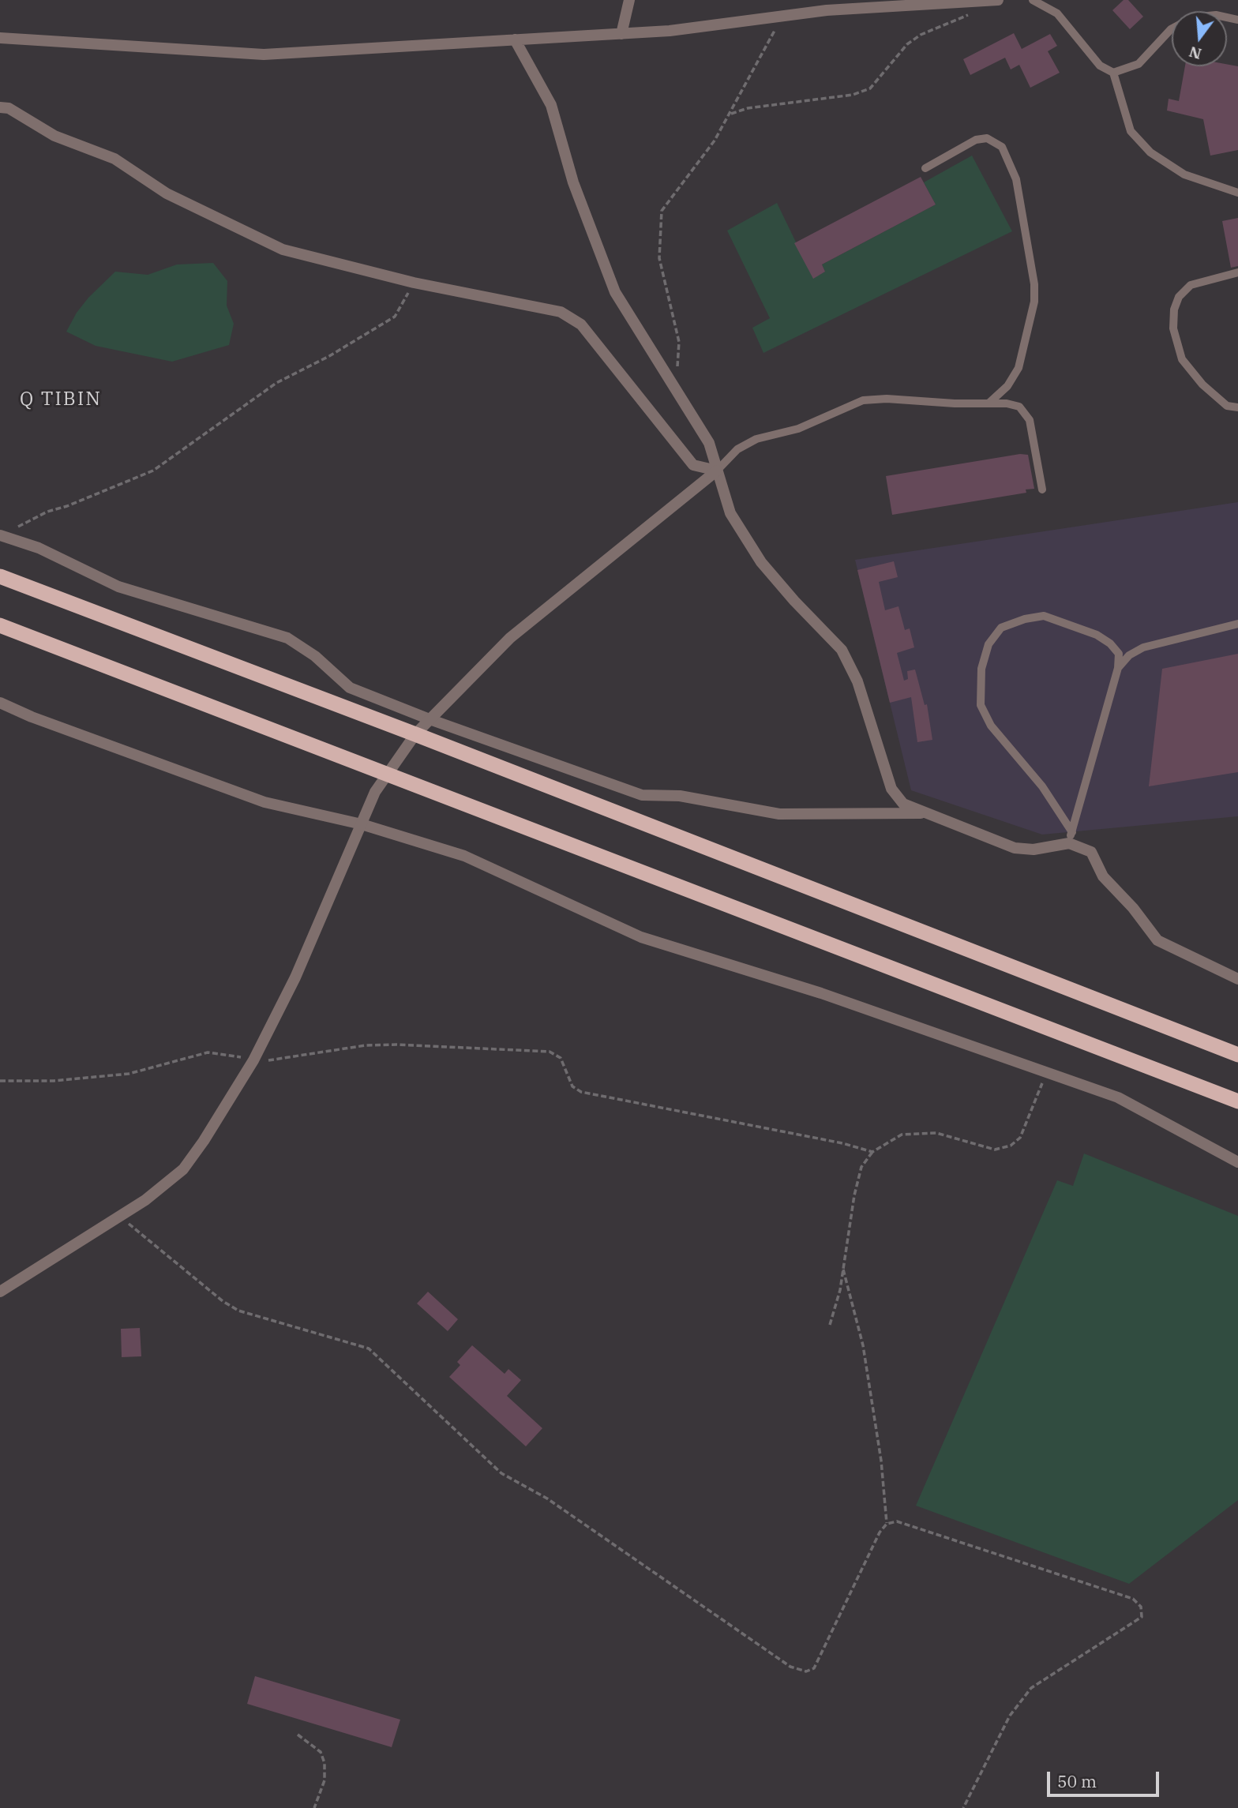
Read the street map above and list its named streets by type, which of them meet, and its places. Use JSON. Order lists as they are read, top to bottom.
{
  "districts": ["Q TIBIN"],
  "scale_bar": "50 m",
  "north": "bottom"
}
